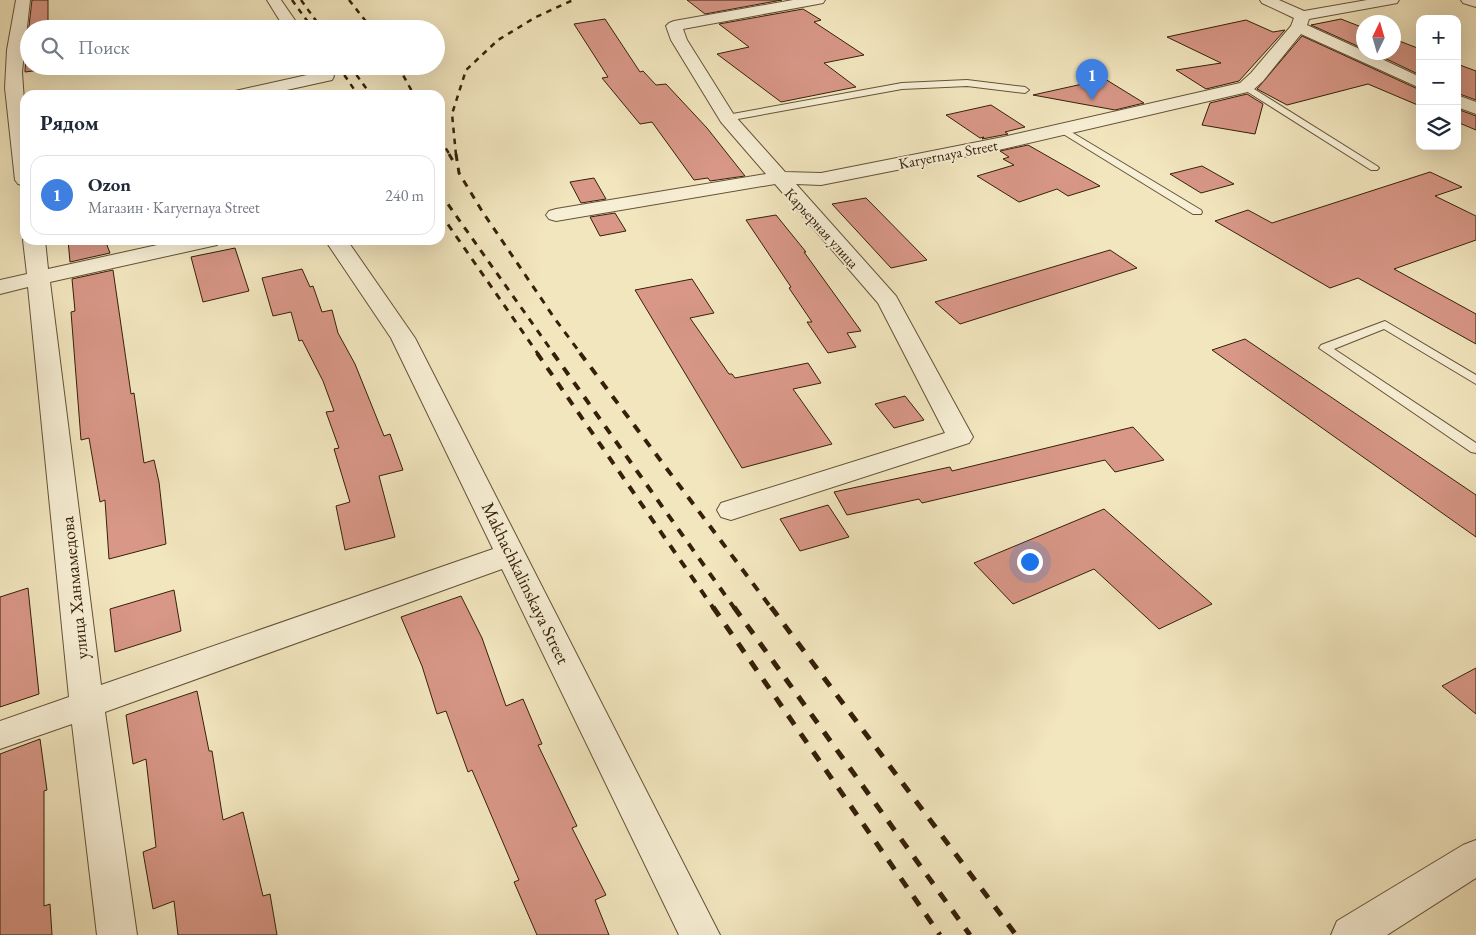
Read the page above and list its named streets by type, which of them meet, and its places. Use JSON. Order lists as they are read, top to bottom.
{
  "streets": {
    "street": [
      "Karyernaya Street",
      "Карьерная улица",
      "Makhachkalinskaya Street",
      "улица Ханмамедова"
    ]
  },
  "crossings": [
    ["Karyernaya Street", "Карьерная улица"]
  ],
  "north": "top",
  "page": {
    "map_buttons": ["+", "−"],
    "search": "Поиск",
    "pins": "1",
    "heading": "Рядом",
    "list": [
      {
        "mark": "1",
        "name": "Ozon",
        "note": "Магазин · Karyernaya Street",
        "value": "240 m"
      }
    ]
  }
}
